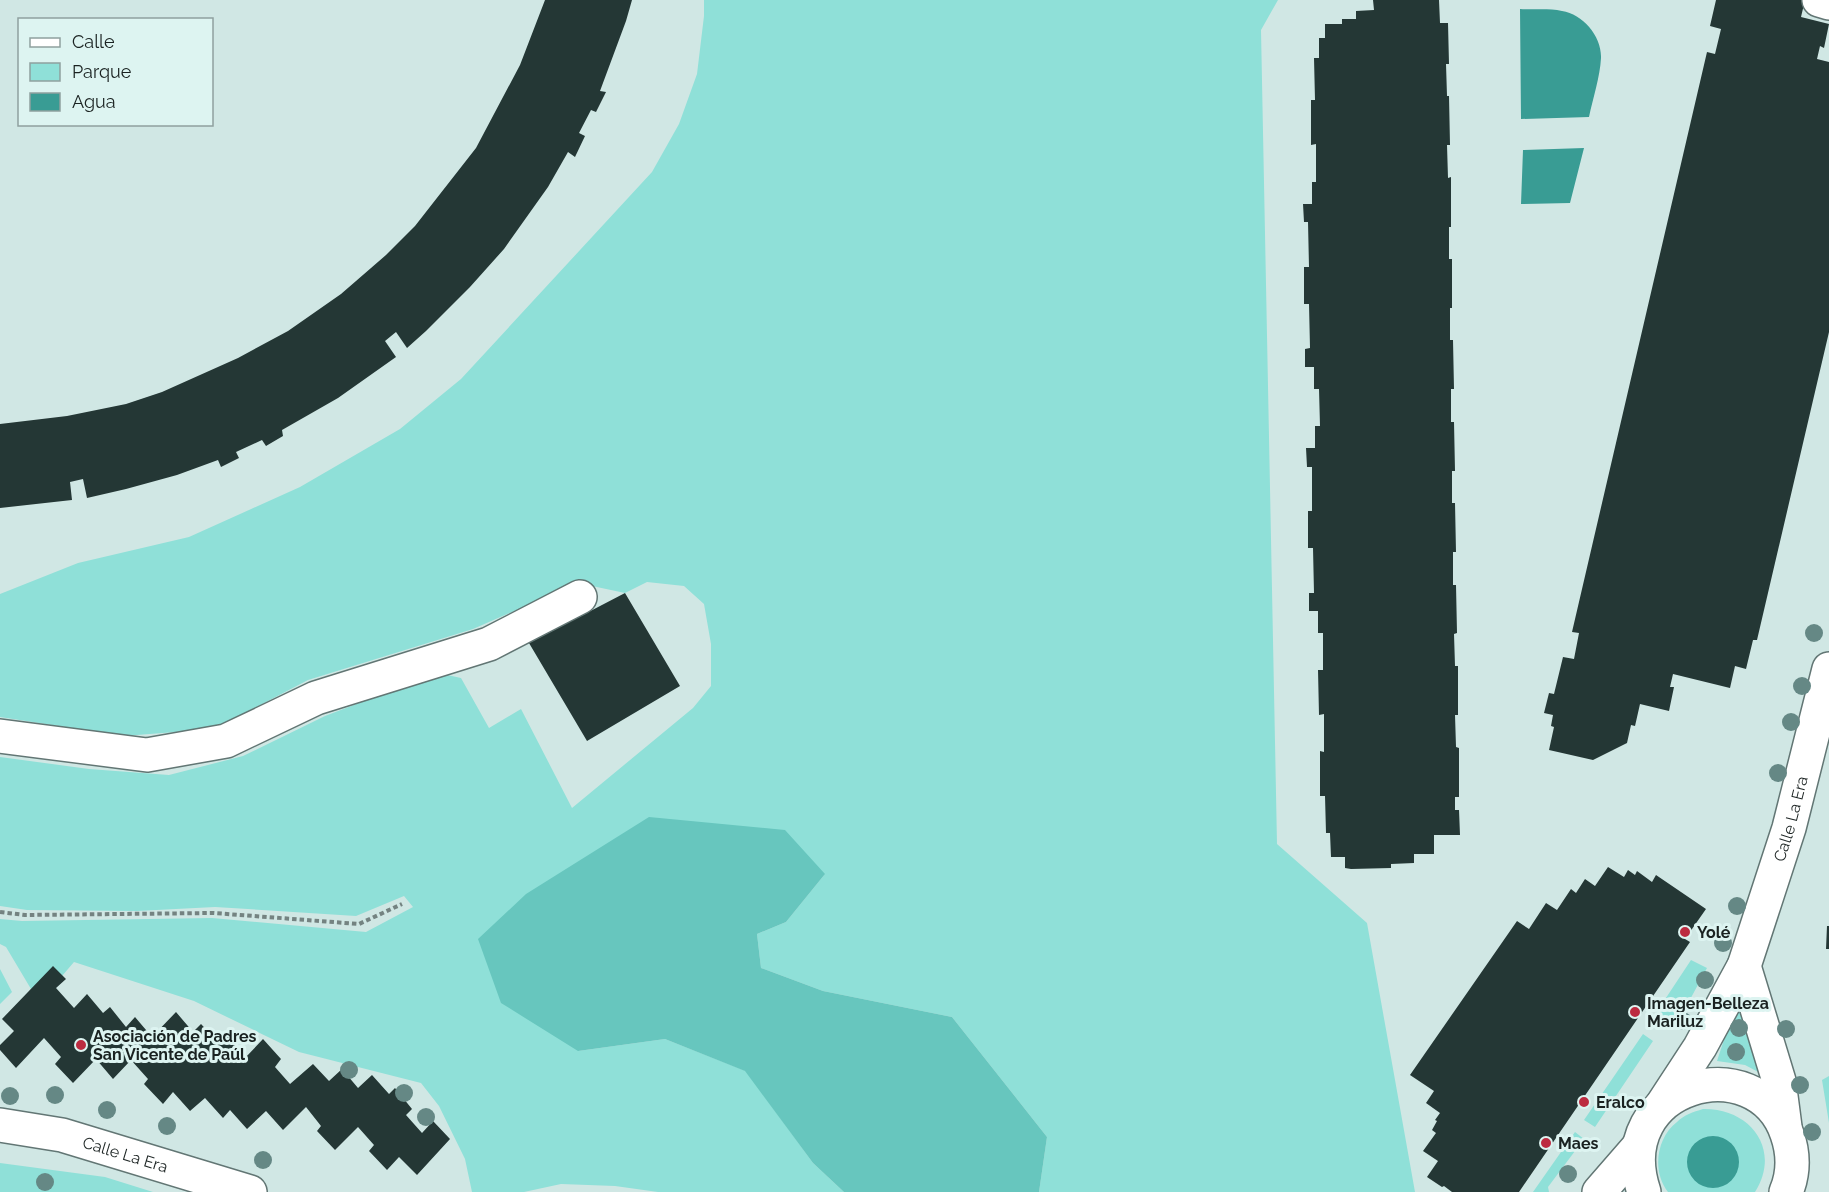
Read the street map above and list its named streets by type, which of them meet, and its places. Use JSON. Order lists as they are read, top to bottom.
{
  "streets": {
    "main road": ["Calle La Era"]
  },
  "places": [
    "Yolé",
    "Imagen-Belleza Mariluz",
    "Asociación de Padres San Vicente de Paúl",
    "Eralco",
    "Maes"
  ],
  "legend": ["Calle", "Parque", "Agua"]
}
